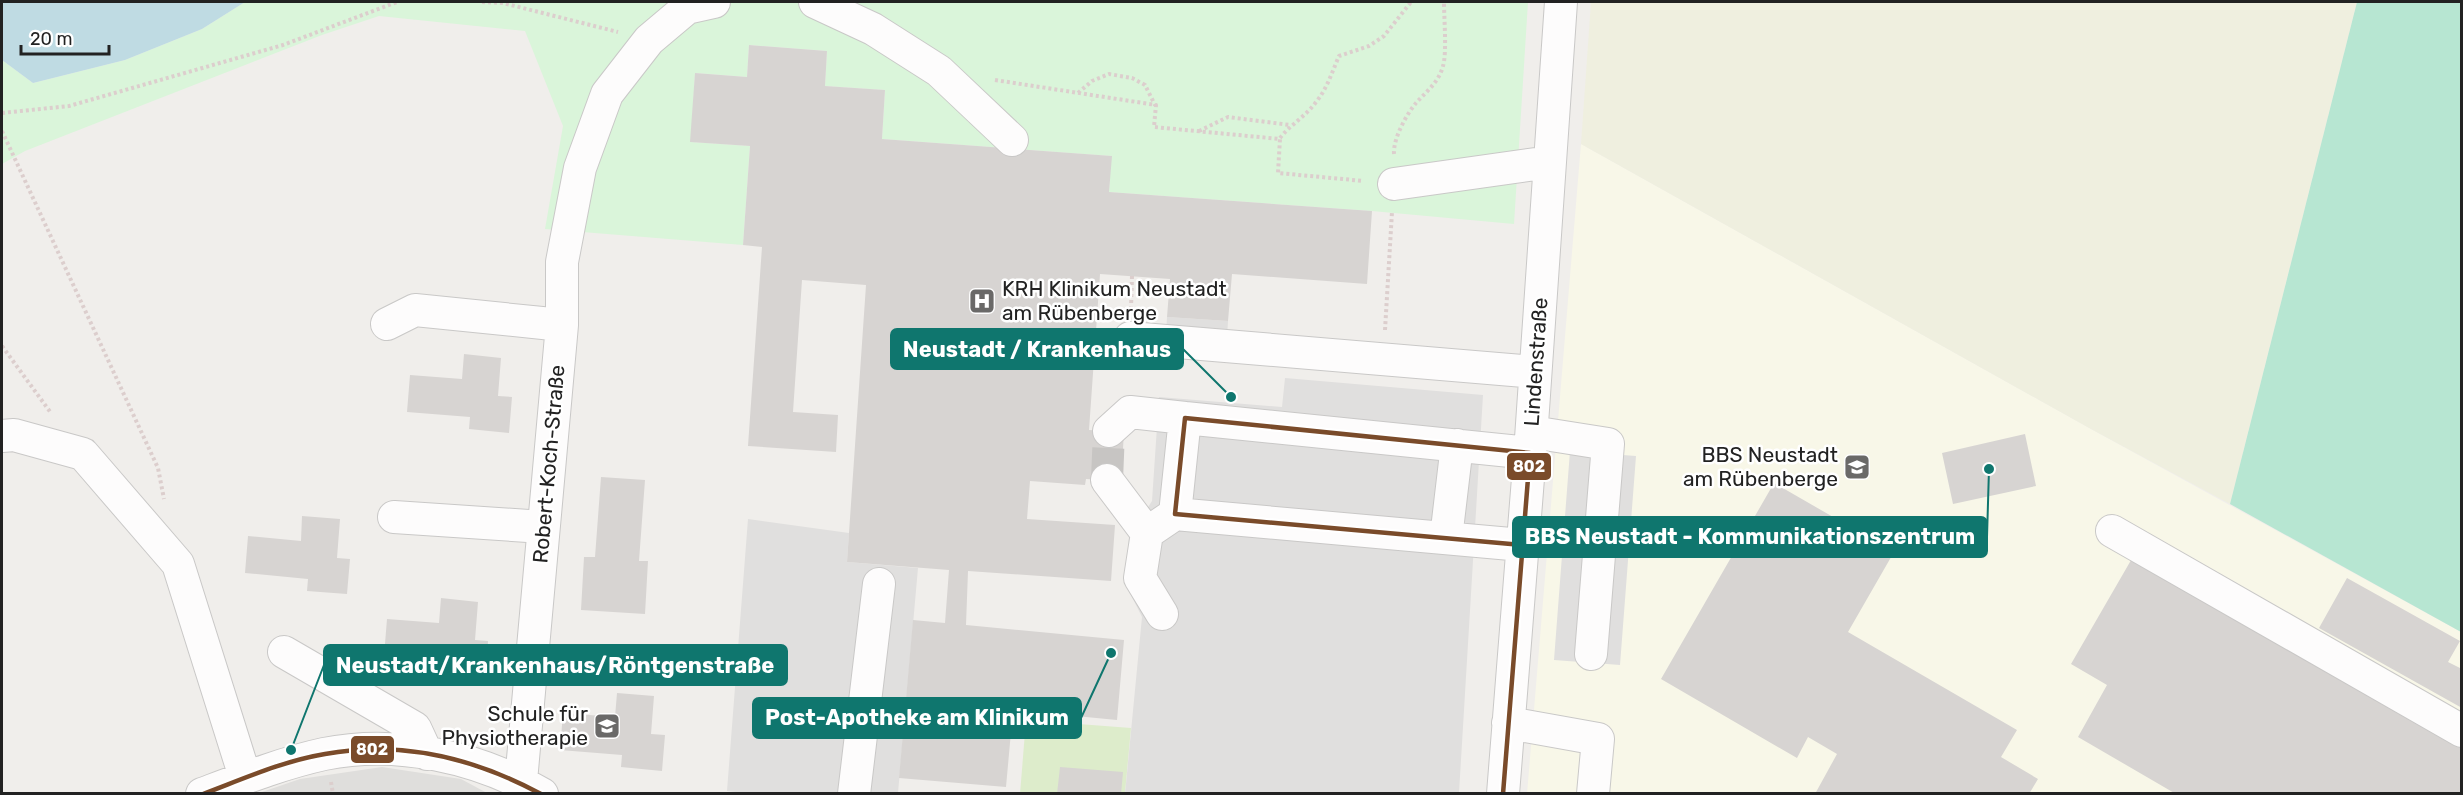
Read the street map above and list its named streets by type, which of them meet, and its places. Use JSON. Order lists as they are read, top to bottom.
{
  "streets": {
    "street": ["Lindenstraße", "Robert-Koch-Straße"]
  },
  "places": {
    "hospital": ["KRH Klinikum Neustadt am Rübenberge"],
    "other": [
      "Neustadt / Krankenhaus",
      "BBS Neustadt - Kommunikationszentrum",
      "Post-Apotheke am Klinikum",
      "Neustadt/Krankenhaus/Röntgenstraße"
    ],
    "school or university": ["BBS Neustadt am Rübenberge", "Schule für Physiotherapie"]
  },
  "lines": ["transit line 802"],
  "scale_bar": "20 m"
}
